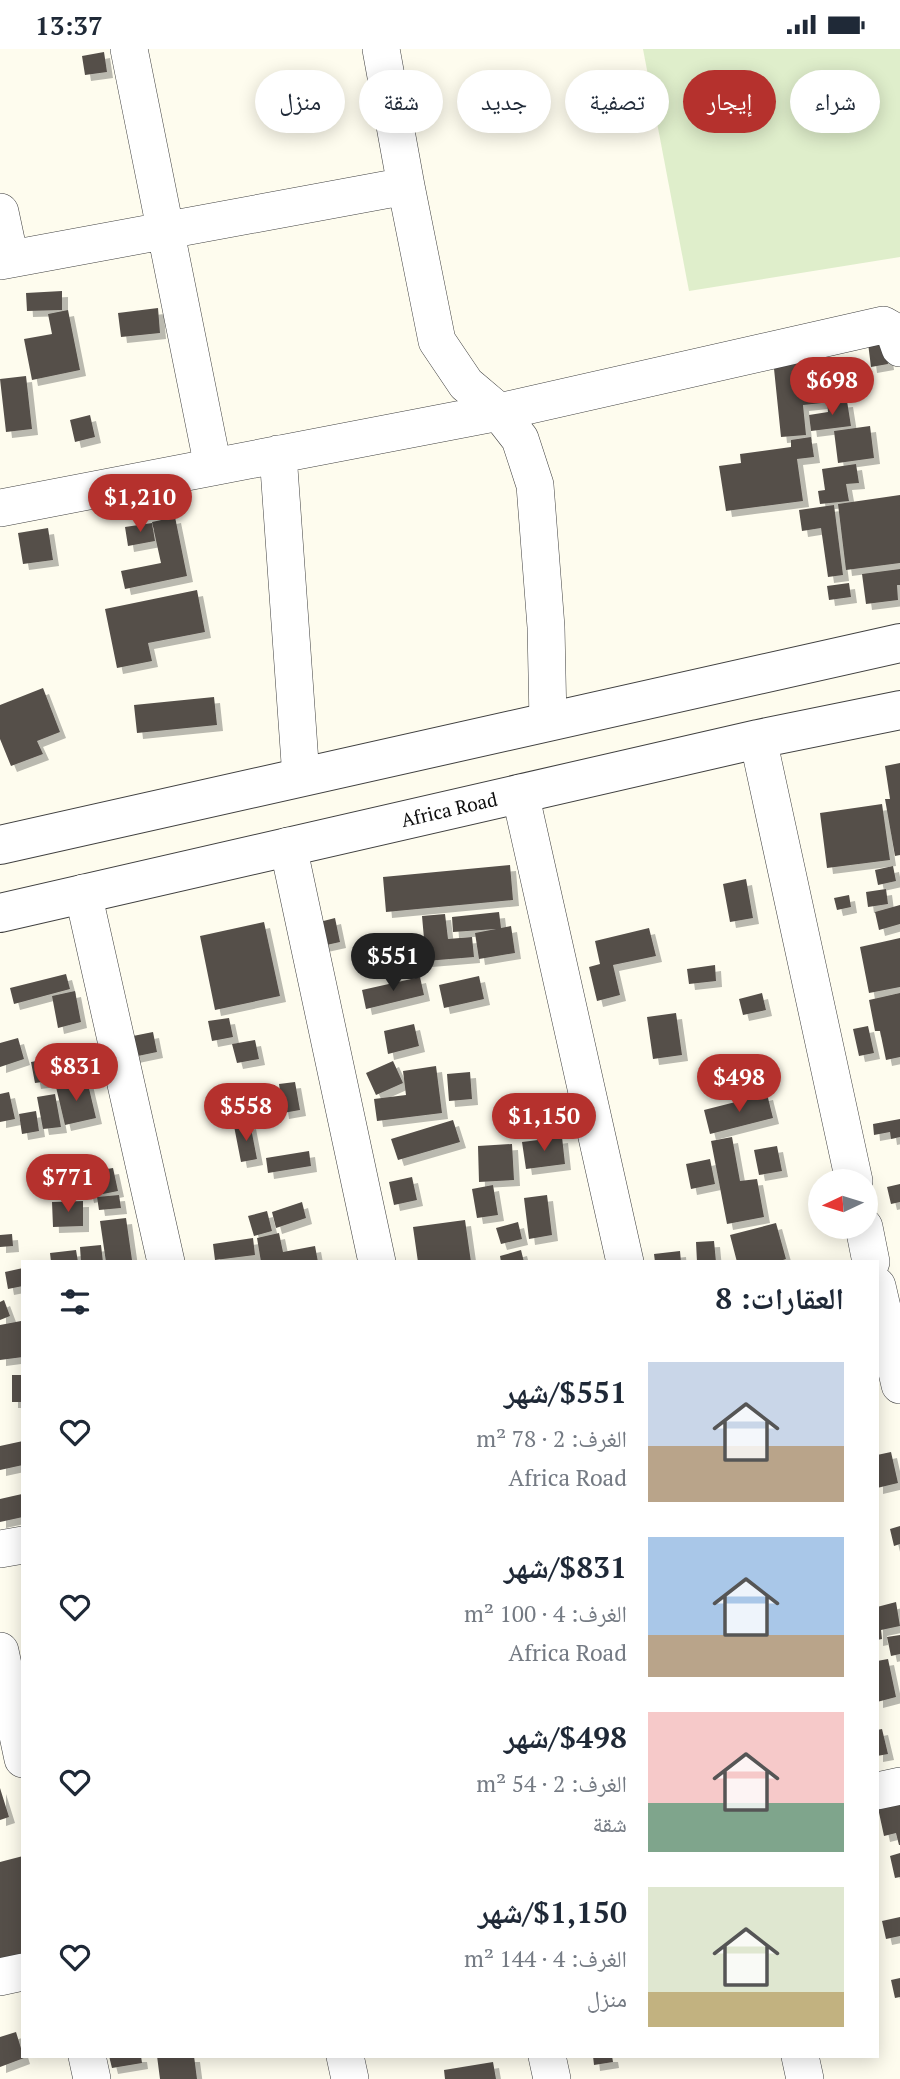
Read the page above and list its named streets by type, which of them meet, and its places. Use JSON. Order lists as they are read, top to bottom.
{
  "streets": {
    "street": ["Africa Road"]
  },
  "north": "left",
  "page": {
    "status": "13:37",
    "chip": [
      "شراء",
      "إيجار",
      "تصفية",
      "جديد",
      "شقة",
      "منزل"
    ],
    "price": [
      "$698",
      "$1,210",
      "$551",
      "$831",
      "$498",
      "$558",
      "$1,150",
      "$771"
    ],
    "heading": "العقارات: 8",
    "list": [
      {
        "name": "$551/شهر",
        "note": "الغرف: 2 · 78 m² · Africa Road"
      },
      {
        "name": "$831/شهر",
        "note": "الغرف: 4 · 100 m² · Africa Road"
      },
      {
        "name": "$498/شهر",
        "note": "الغرف: 2 · 54 m² · شقة"
      },
      {
        "name": "$1,150/شهر",
        "note": "الغرف: 4 · 144 m² · منزل"
      }
    ]
  }
}
